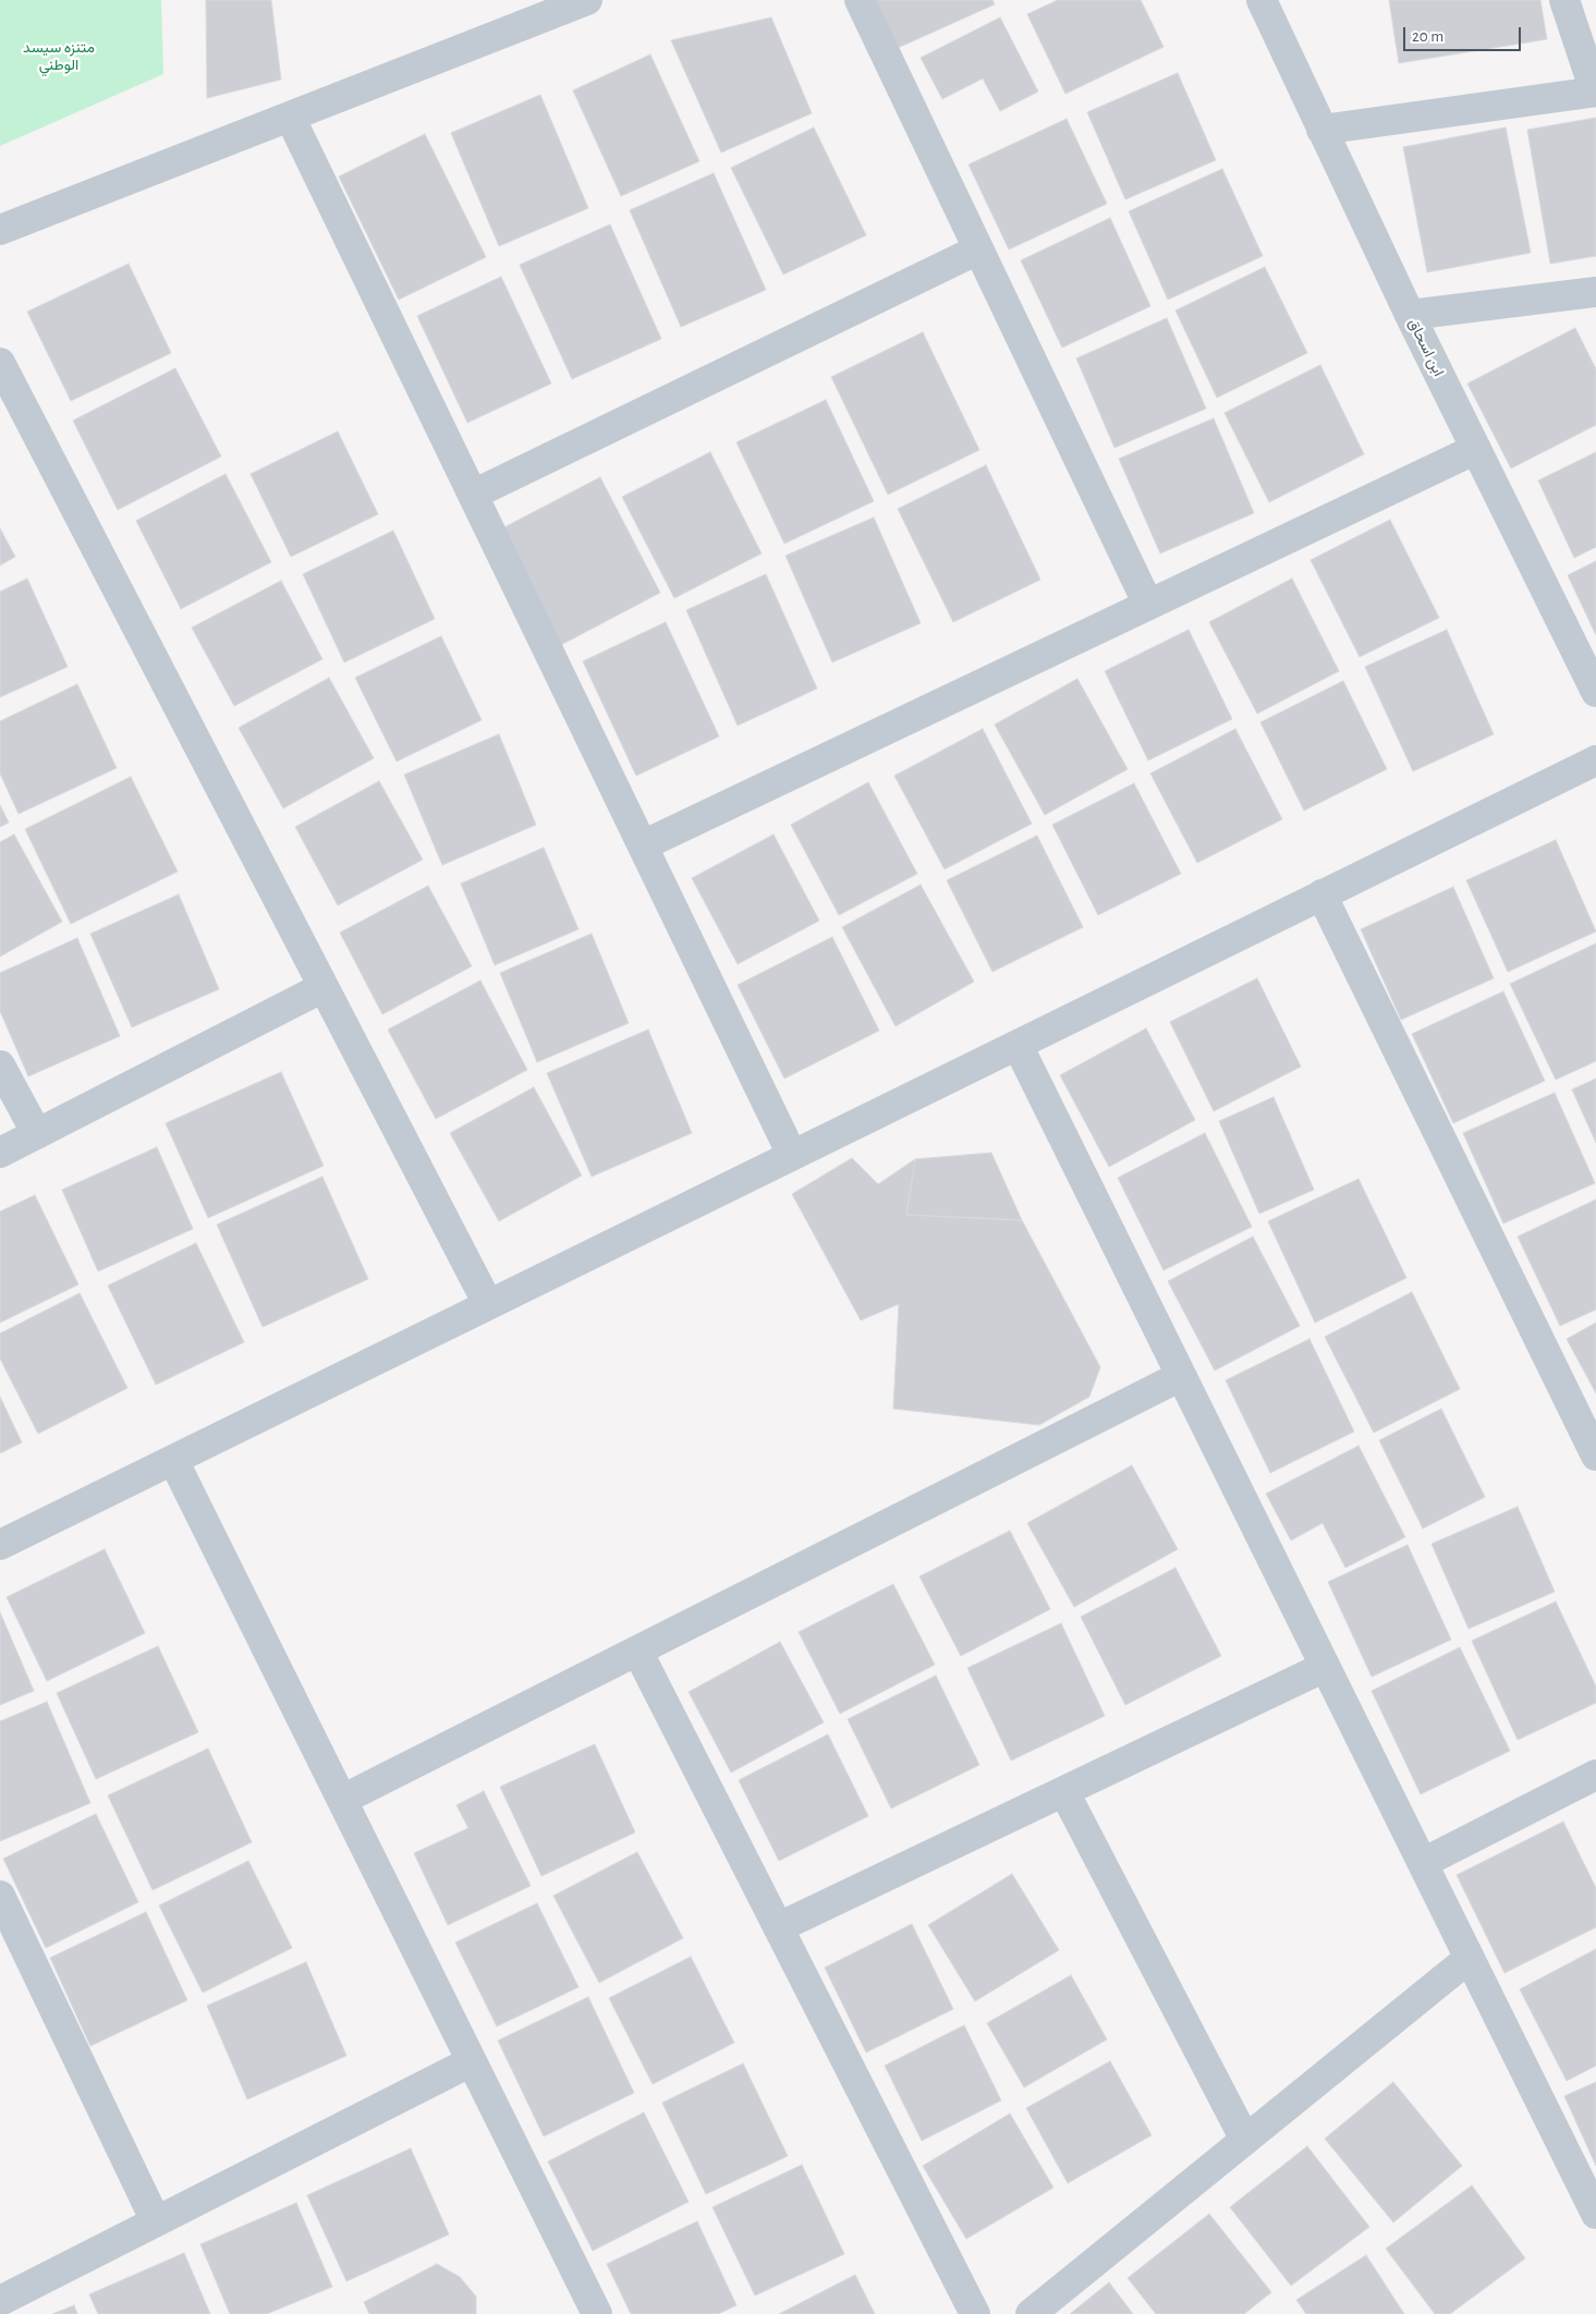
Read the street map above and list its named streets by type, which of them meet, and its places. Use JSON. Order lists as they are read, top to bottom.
{
  "streets": {
    "street": ["ابن اسحاق"]
  },
  "parks": ["متنزه سيسد الوطني"],
  "scale_bar": "20 m"
}
